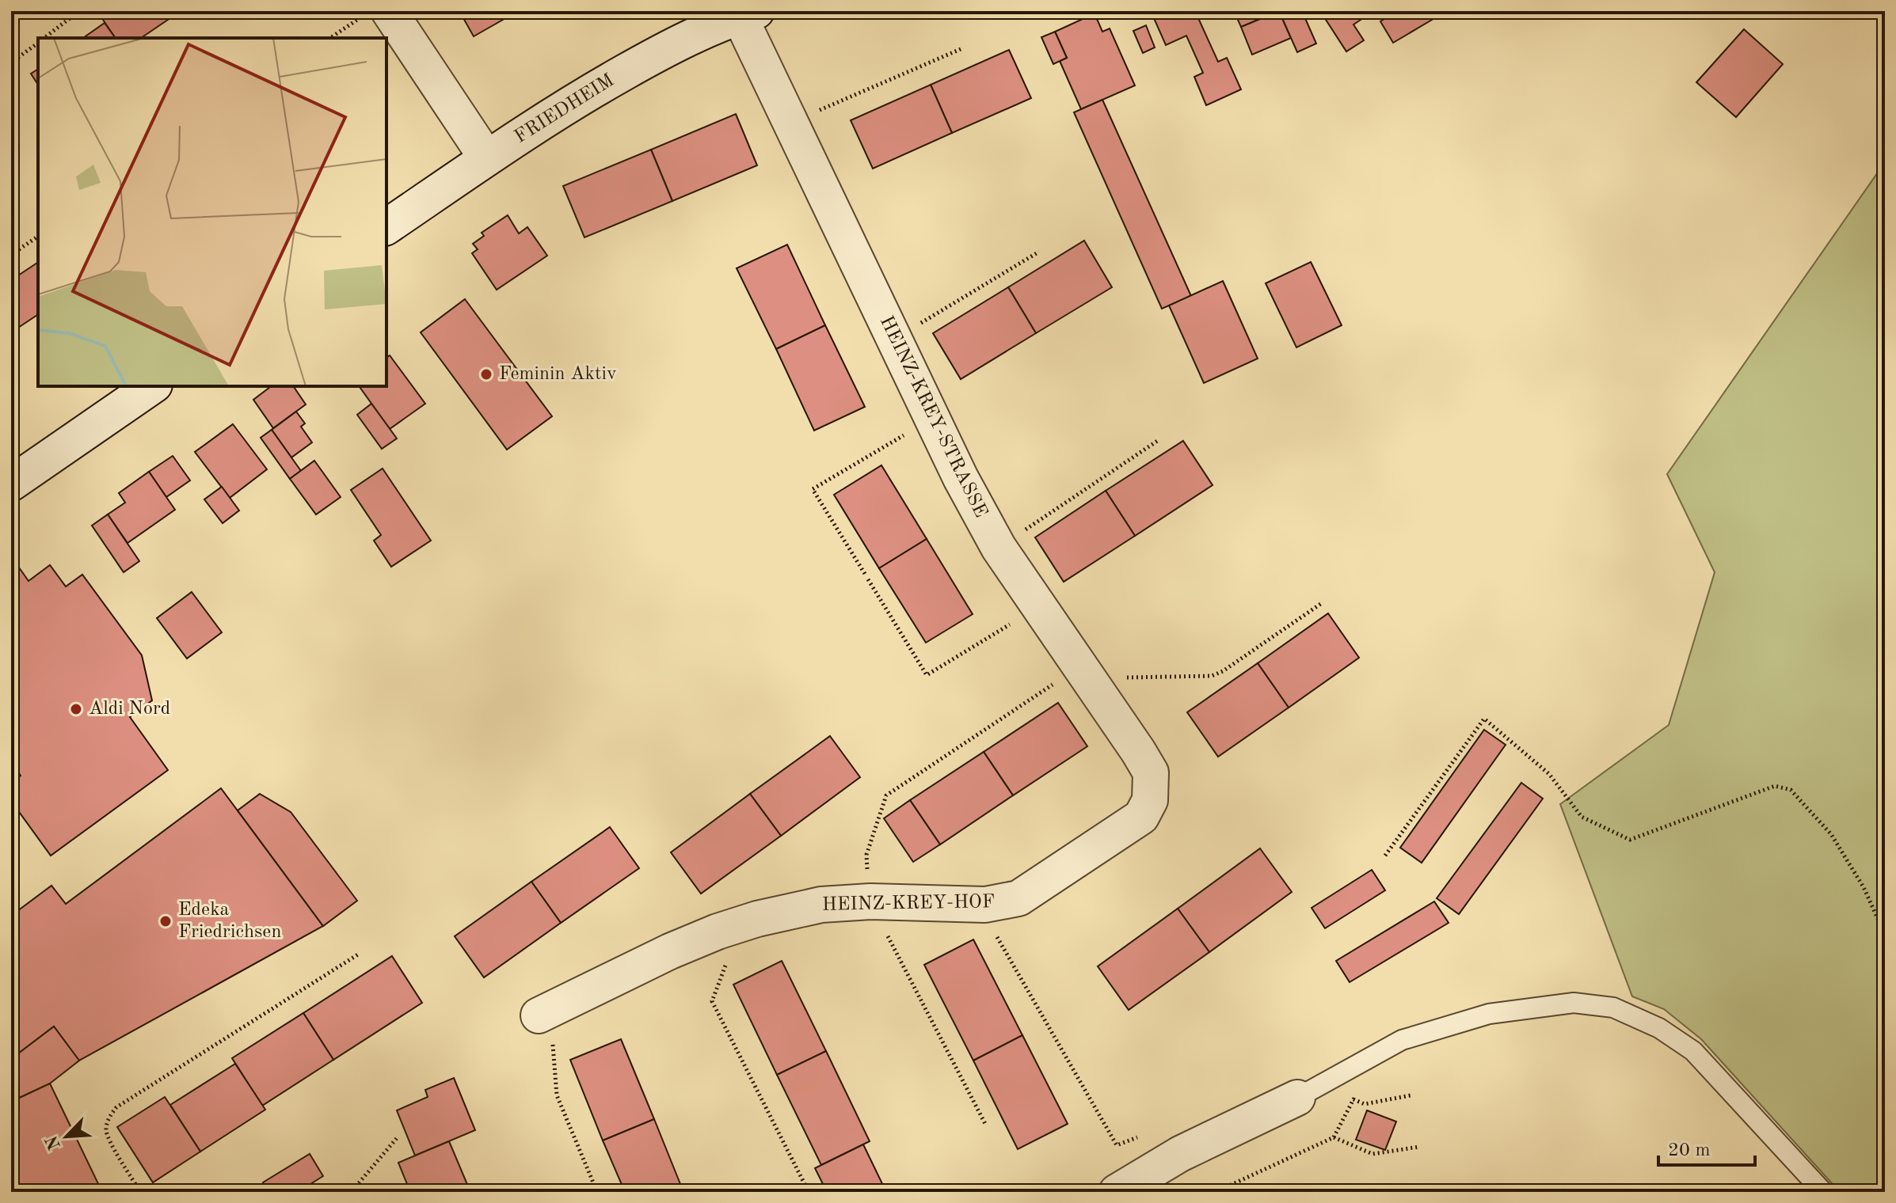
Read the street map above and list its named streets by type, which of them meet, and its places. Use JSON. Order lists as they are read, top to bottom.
{
  "streets": {
    "street": ["FRIEDHEIM", "HEINZ-KREY-STRASSE", "HEINZ-KREY-HOF"]
  },
  "crossings": [
    ["FRIEDHEIM", "HEINZ-KREY-STRASSE"],
    ["HEINZ-KREY-STRASSE", "HEINZ-KREY-HOF"]
  ],
  "places": ["Feminin Aktiv", "Aldi Nord", "Edeka Friedrichsen"],
  "scale_bar": "20 m",
  "north": "bottom left"
}
